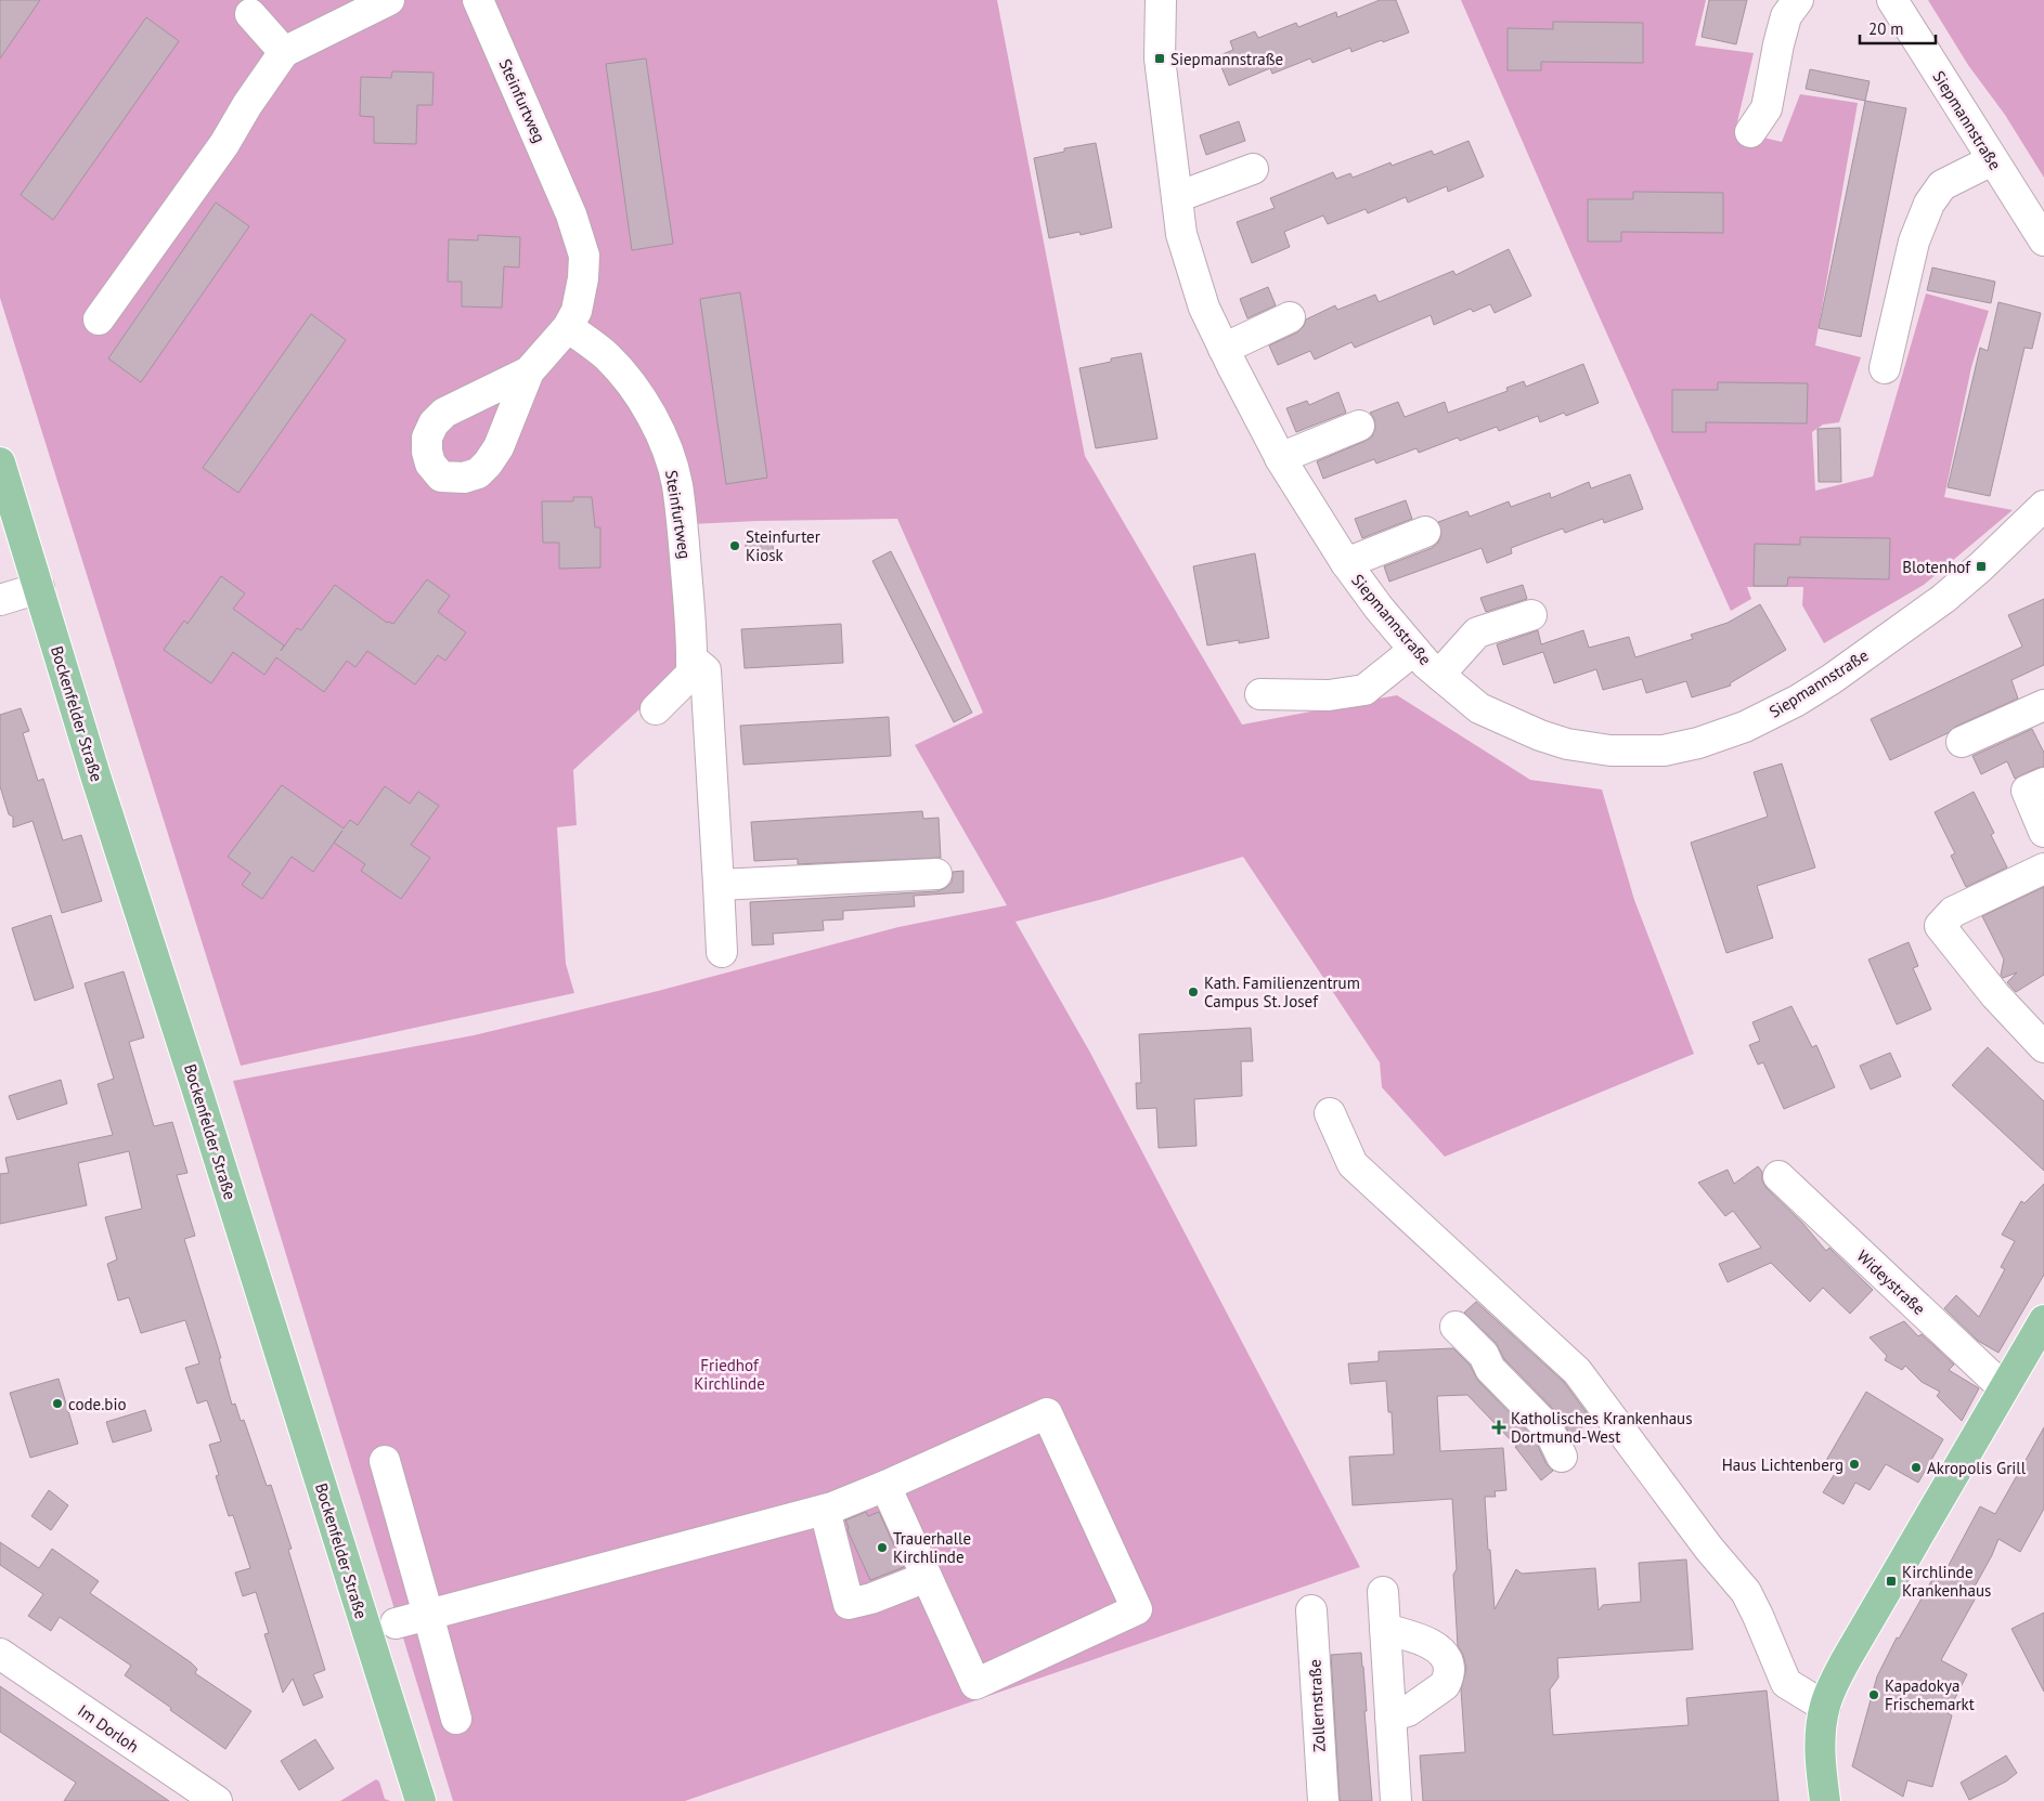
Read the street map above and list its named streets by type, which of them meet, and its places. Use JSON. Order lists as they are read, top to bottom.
{
  "streets": {
    "main road": ["Bockenfelder Straße"],
    "street": [
      "Steinfurtweg",
      "Siepmannstraße",
      "Wideystraße",
      "Zollernstraße",
      "Im Dorloh"
    ]
  },
  "parks": ["Friedhof Kirchlinde"],
  "places": {
    "transit": ["Siepmannstraße", "Blotenhof", "Kirchlinde Krankenhaus"],
    "other": [
      "Steinfurter Kiosk",
      "Kath. Familienzentrum Campus St. Josef",
      "code.bio",
      "Haus Lichtenberg",
      "Akropolis Grill",
      "Trauerhalle Kirchlinde",
      "Kapadokya Frischemarkt"
    ],
    "health": ["Katholisches Krankenhaus Dortmund-West"]
  },
  "scale_bar": "20 m"
}
